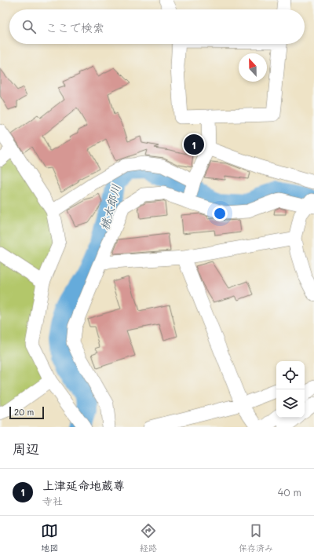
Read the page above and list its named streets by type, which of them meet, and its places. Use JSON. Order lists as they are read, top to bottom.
{
  "water": ["桃太郎川"],
  "scale_bar": "20 m",
  "north": "top",
  "page": {
    "search": "ここで検索",
    "pins": "1",
    "scale": "20 m",
    "heading": "周辺",
    "list": [
      {
        "mark": "1",
        "name": "上津延命地蔵尊",
        "note": "寺社",
        "value": "40 m"
      }
    ],
    "nav": ["地図", "経路", "保存済み"]
  }
}
